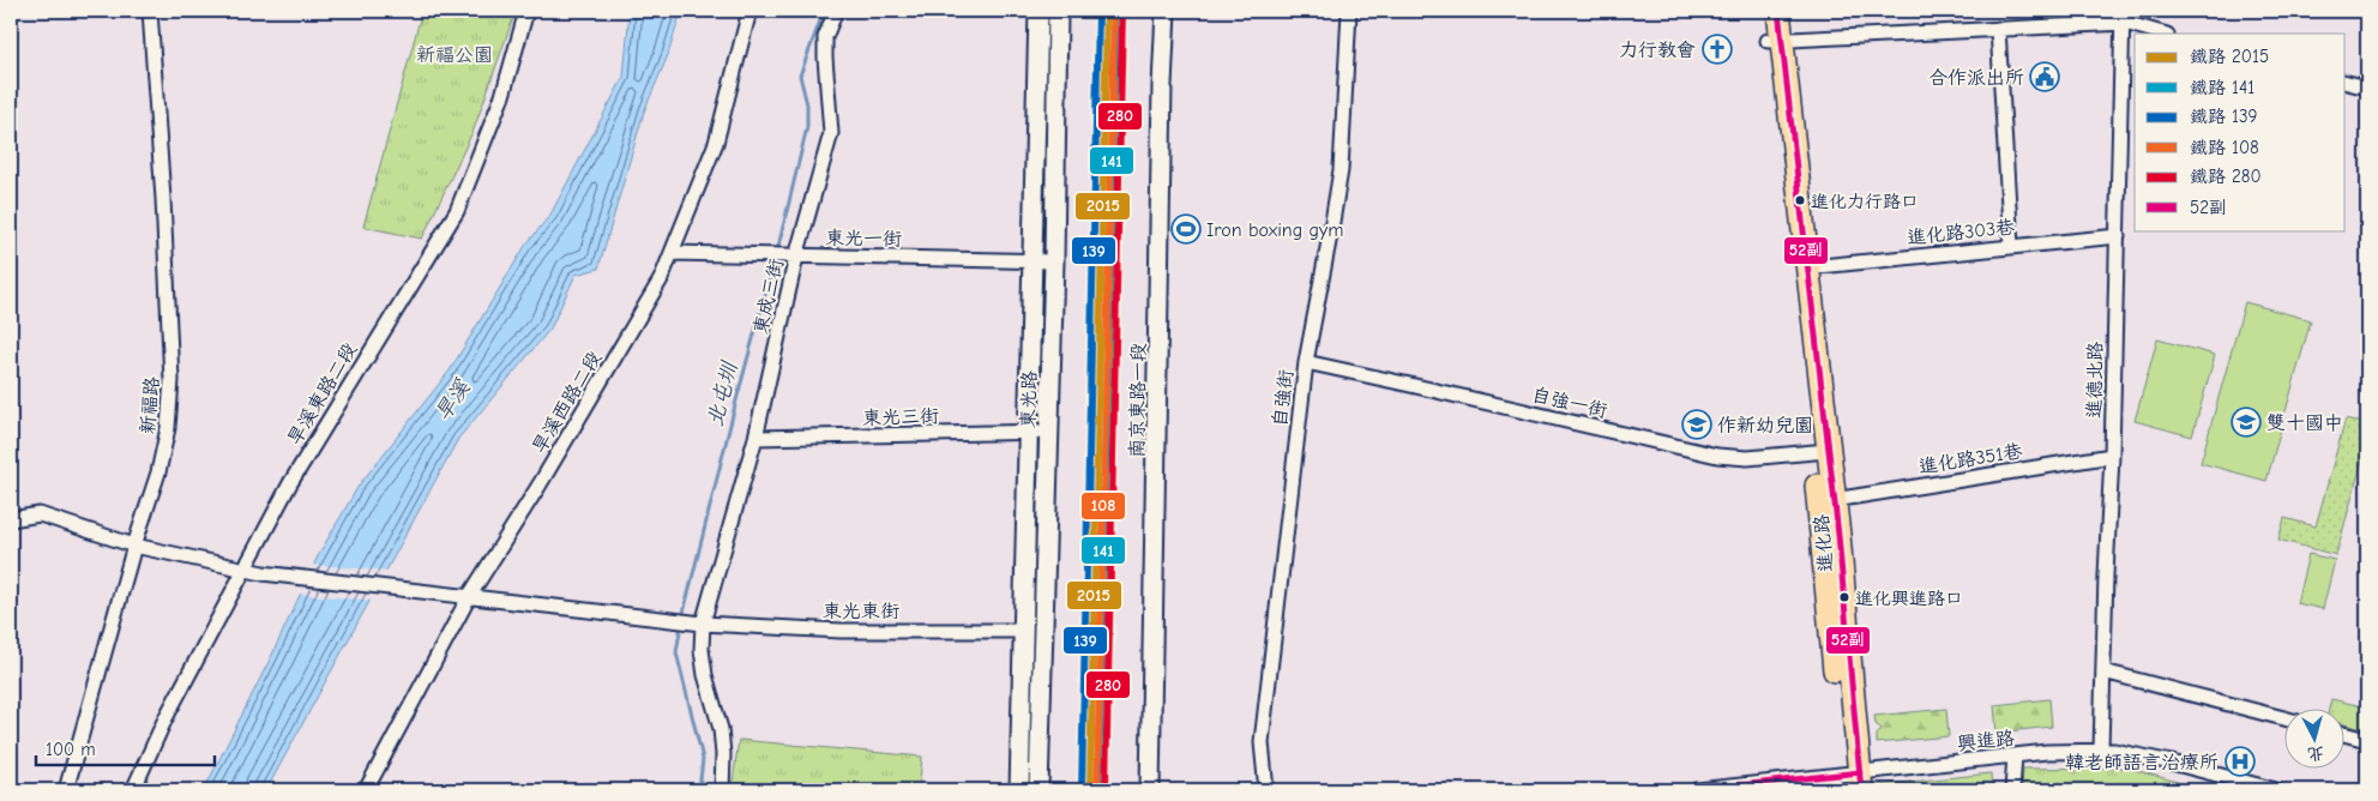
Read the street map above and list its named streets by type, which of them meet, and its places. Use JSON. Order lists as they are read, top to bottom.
{
  "streets": {
    "main road": ["進化路"],
    "street": [
      "進化路303巷",
      "東光一街",
      "東成三街",
      "進德北路",
      "旱溪東路二段",
      "自強街",
      "東光路",
      "南京東路一段",
      "旱溪西路二段",
      "自強一街",
      "新福路",
      "東光三街",
      "進化路351巷",
      "東光東街",
      "興進路"
    ]
  },
  "crossings": [
    ["進化路303巷", "進德北路"],
    ["進化路303巷", "進化路"],
    ["東光一街", "東成三街"],
    ["東光一街", "東光路"],
    ["東光一街", "旱溪西路二段"],
    ["東成三街", "東光三街"],
    ["東成三街", "東光東街"],
    ["進德北路", "進化路351巷"],
    ["進德北路", "興進路"],
    ["旱溪東路二段", "東光東街"],
    ["自強街", "自強一街"],
    ["東光路", "東光三街"],
    ["東光路", "東光東街"],
    ["旱溪西路二段", "東光東街"],
    ["自強一街", "進化路"],
    ["新福路", "東光東街"],
    ["進化路351巷", "進化路"],
    ["進化路", "興進路"]
  ],
  "water": ["北屯圳", "旱溪"],
  "parks": ["新福公園"],
  "places": {
    "church": ["力行教會"],
    "public building": ["合作派出所"],
    "other": ["進化力行路口", "進化興進路口"],
    "sports": ["Iron boxing gym"],
    "school or university": ["雙十國中", "作新幼兒園"],
    "hospital": ["韓老師語言治療所"]
  },
  "lines": [
    "rail line 2015",
    "rail line 141",
    "rail line 139",
    "rail line 108",
    "rail line 280",
    "transit line 52副"
  ],
  "legend": [
    "鐵路 2015",
    "鐵路 141",
    "鐵路 139",
    "鐵路 108",
    "鐵路 280",
    "52副"
  ],
  "scale_bar": "100 m",
  "north": "bottom"
}
